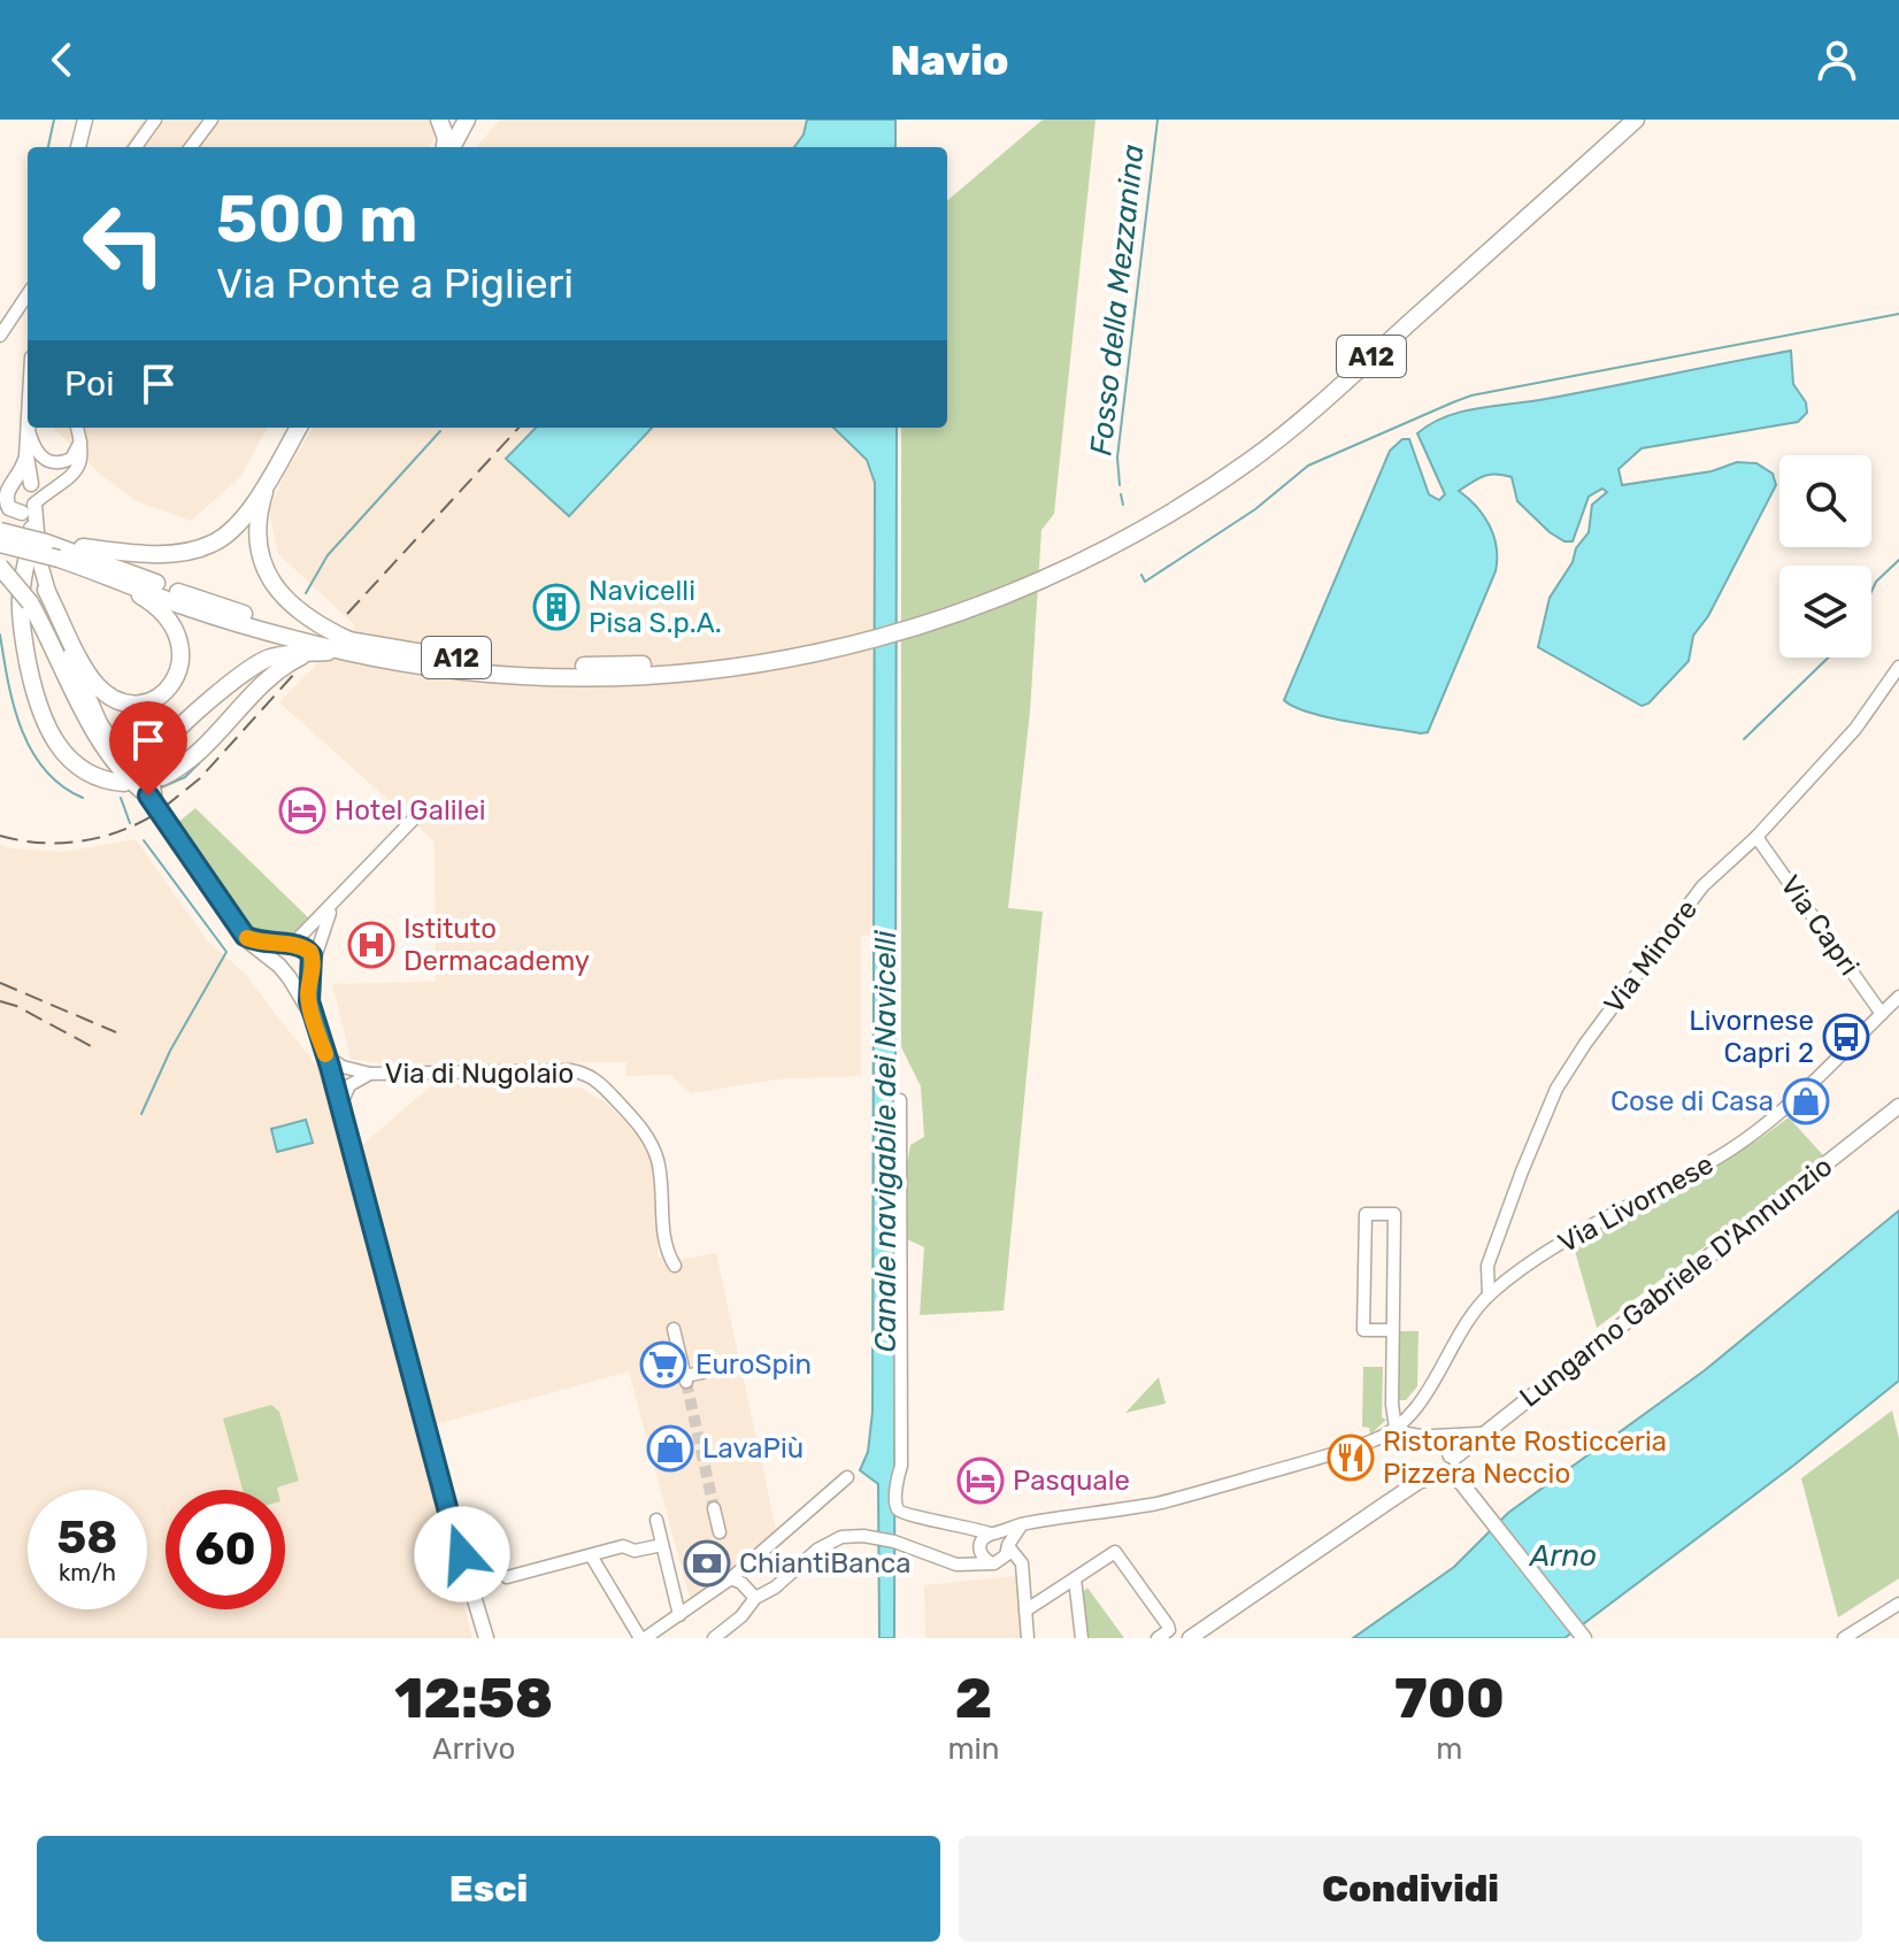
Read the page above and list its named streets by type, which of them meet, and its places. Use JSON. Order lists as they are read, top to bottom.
{
  "streets": {
    "highway": ["A12"],
    "main road": ["Lungarno Gabriele D'Annunzio"],
    "street": [
      "Via Capri",
      "Via Minore",
      "Via di Nugolaio",
      "Via Livornese"
    ]
  },
  "crossings": [
    ["Via Capri", "Via Minore"],
    ["Via Capri", "Via Livornese"],
    ["Via Minore", "Via Livornese"]
  ],
  "water": ["Fosso della Mezzanina", "Canale navigabile dei Navicelli", "Arno"],
  "places": {
    "building": ["Navicelli Pisa S.p.A."],
    "hotel": ["Hotel Galilei", "Pasquale"],
    "hospital": ["Istituto Dermacademy"],
    "bus stop": ["Livornese Capri 2"],
    "shop": ["Cose di Casa", "LavaPiù"],
    "supermarket": ["EuroSpin"],
    "restaurant": ["Ristorante Rosticceria Pizzera Neccio"],
    "bank": ["ChiantiBanca"]
  },
  "page": {
    "header": "Navio",
    "turn": ["500 m", "Via Ponte a Piglieri"],
    "then": "Poi",
    "speed": "58 km/h",
    "limit": "60",
    "eta": [
      "12:58",
      "Arrivo",
      "2",
      "min",
      "700",
      "m"
    ],
    "buttons": ["Esci", "Condividi"]
  }
}
